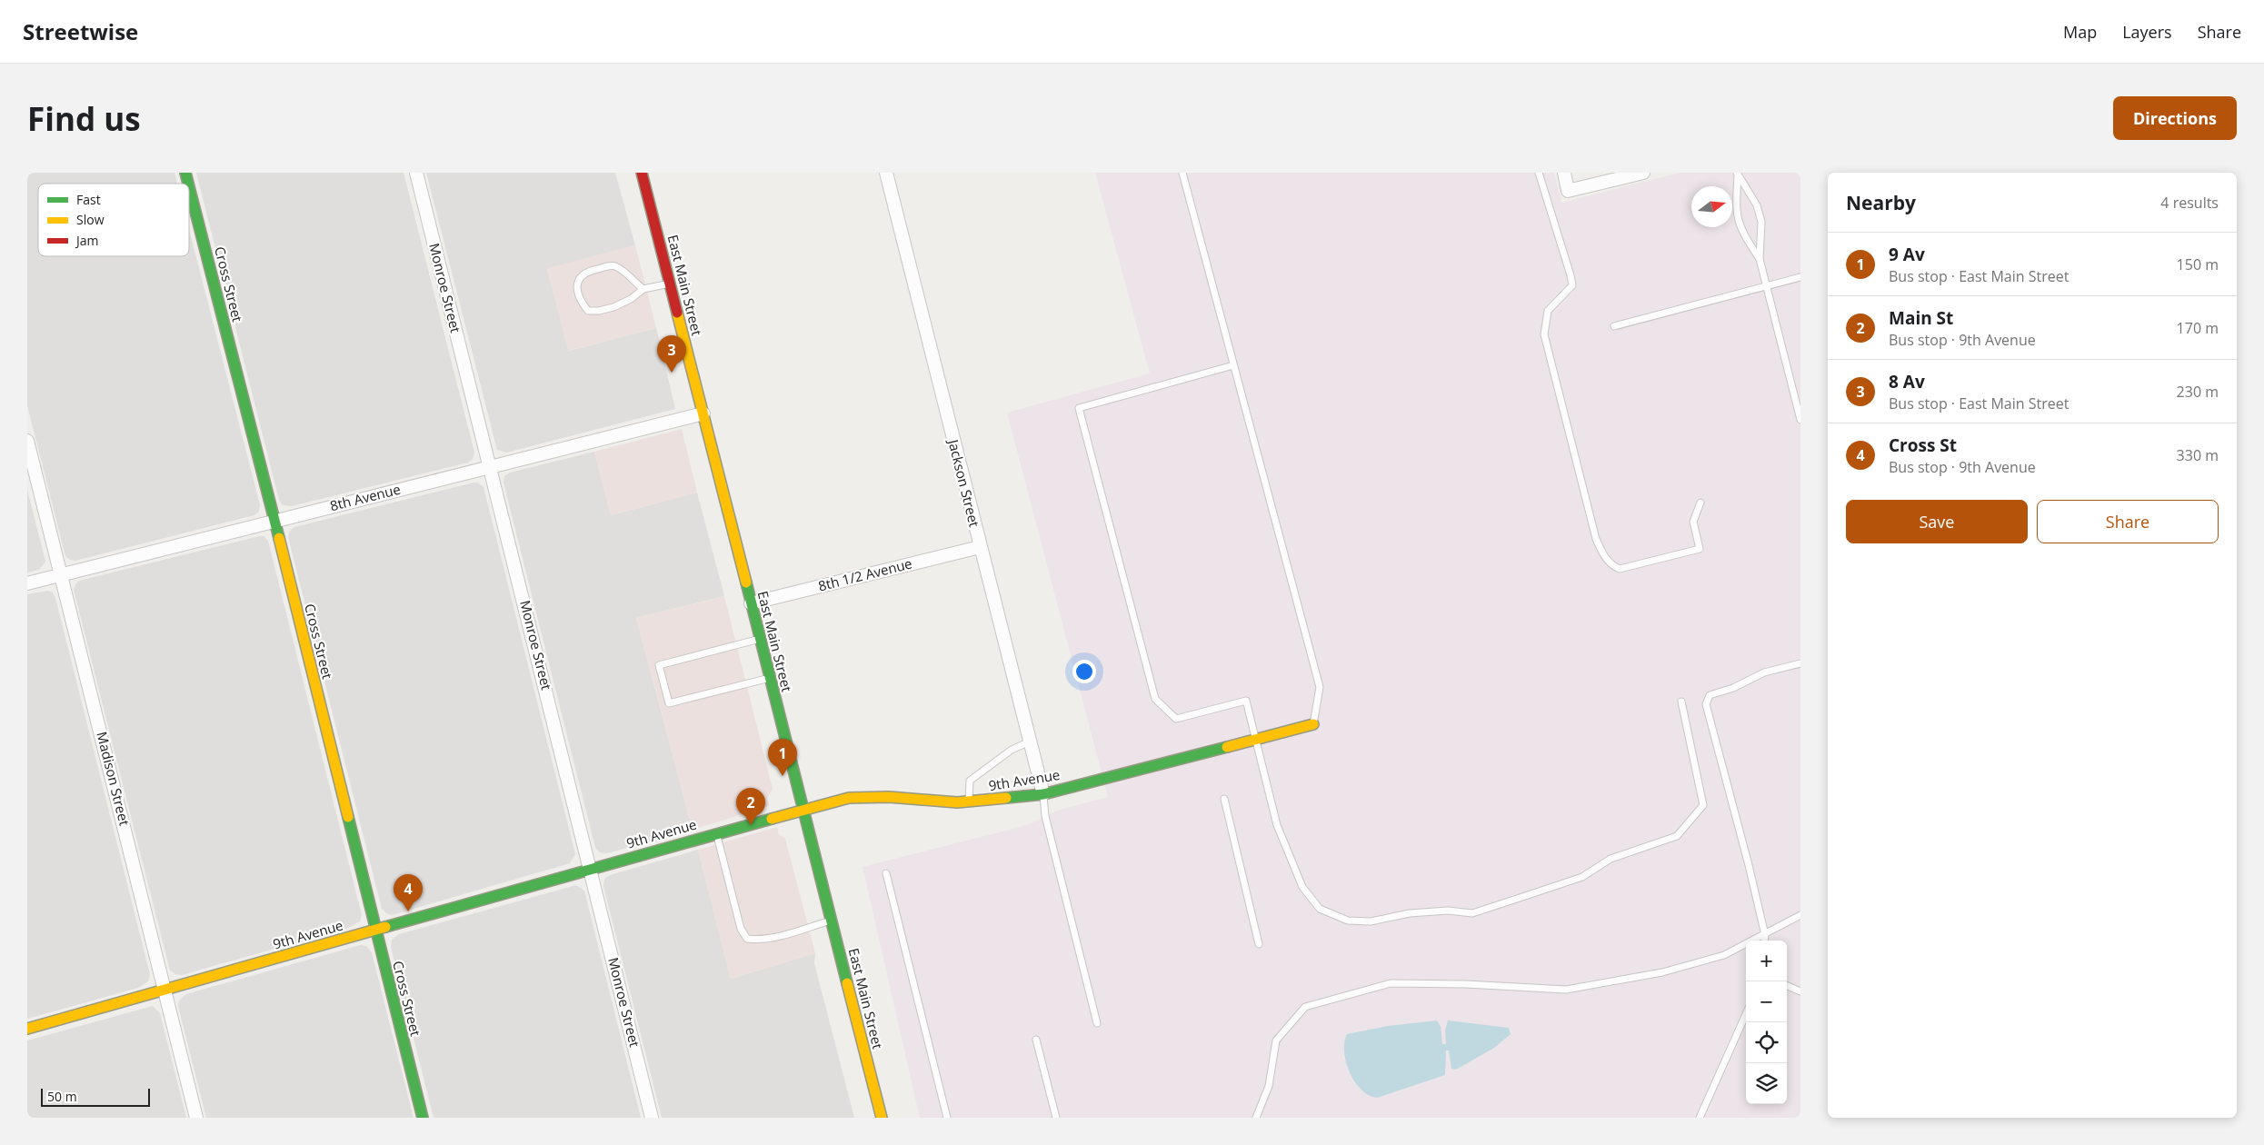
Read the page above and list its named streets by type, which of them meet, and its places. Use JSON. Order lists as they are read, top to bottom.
{
  "streets": {
    "street": [
      "Cross Street",
      "East Main Street",
      "Monroe Street",
      "Jackson Street",
      "8th Avenue",
      "8th 1/2 Avenue",
      "Madison Street",
      "9th Avenue"
    ]
  },
  "crossings": [
    ["Cross Street", "8th Avenue"],
    ["Cross Street", "9th Avenue"],
    ["East Main Street", "8th Avenue"],
    ["East Main Street", "8th 1/2 Avenue"],
    ["East Main Street", "9th Avenue"],
    ["Monroe Street", "8th Avenue"],
    ["Monroe Street", "9th Avenue"],
    ["Jackson Street", "8th 1/2 Avenue"],
    ["Jackson Street", "9th Avenue"],
    ["8th Avenue", "Madison Street"],
    ["Madison Street", "9th Avenue"]
  ],
  "legend": ["Fast", "Slow", "Jam"],
  "scale_bar": "50 m",
  "north": "right",
  "page": {
    "header": "Streetwise",
    "nav": ["Map", "Layers", "Share"],
    "buttons": [
      "Directions",
      ["Save", "Share"]
    ],
    "title": "Find us",
    "heading": ["Nearby", "4 results"],
    "list": [
      {
        "mark": "1",
        "name": "9 Av",
        "note": "Bus stop · East Main Street",
        "value": "150 m"
      },
      {
        "mark": "2",
        "name": "Main St",
        "note": "Bus stop · 9th Avenue",
        "value": "170 m"
      },
      {
        "mark": "3",
        "name": "8 Av",
        "note": "Bus stop · East Main Street",
        "value": "230 m"
      },
      {
        "mark": "4",
        "name": "Cross St",
        "note": "Bus stop · 9th Avenue",
        "value": "330 m"
      }
    ],
    "pins": [
      "3",
      "1",
      "2",
      "4"
    ],
    "map_buttons": ["+", "−"],
    "scale": "50 m"
  }
}
